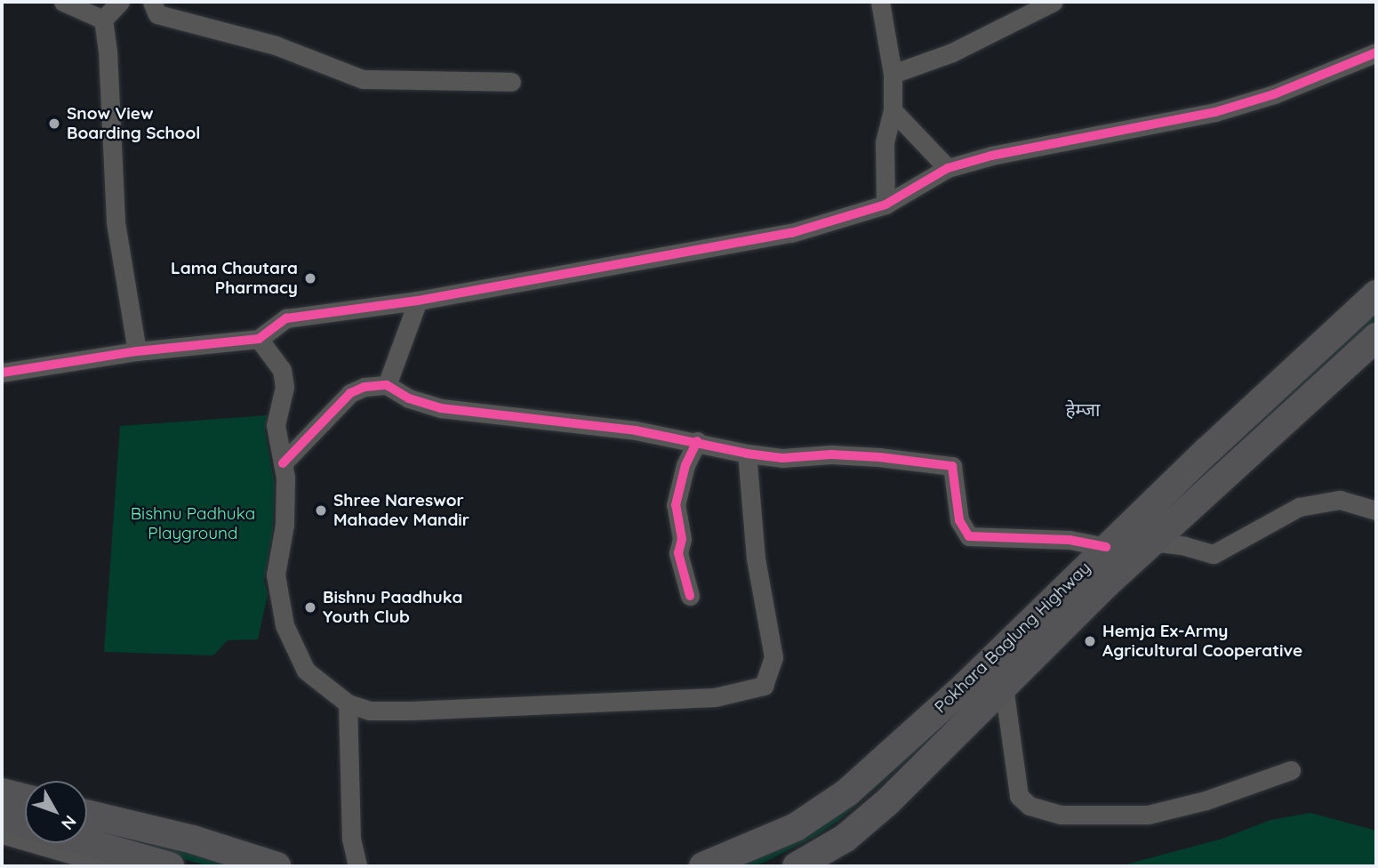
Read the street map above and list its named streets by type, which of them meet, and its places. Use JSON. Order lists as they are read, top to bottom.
{
  "streets": {
    "highway": ["Pokhara Baglung Highway"]
  },
  "districts": ["हेम्जा"],
  "parks": ["Bishnu Padhuka Playground"],
  "places": [
    "Snow View Boarding School",
    "Lama Chautara Pharmacy",
    "Shree Nareswor Mahadev Mandir",
    "Bishnu Paadhuka Youth Club",
    "Hemja Ex-Army Agricultural Cooperative"
  ],
  "north": "bottom right"
}
